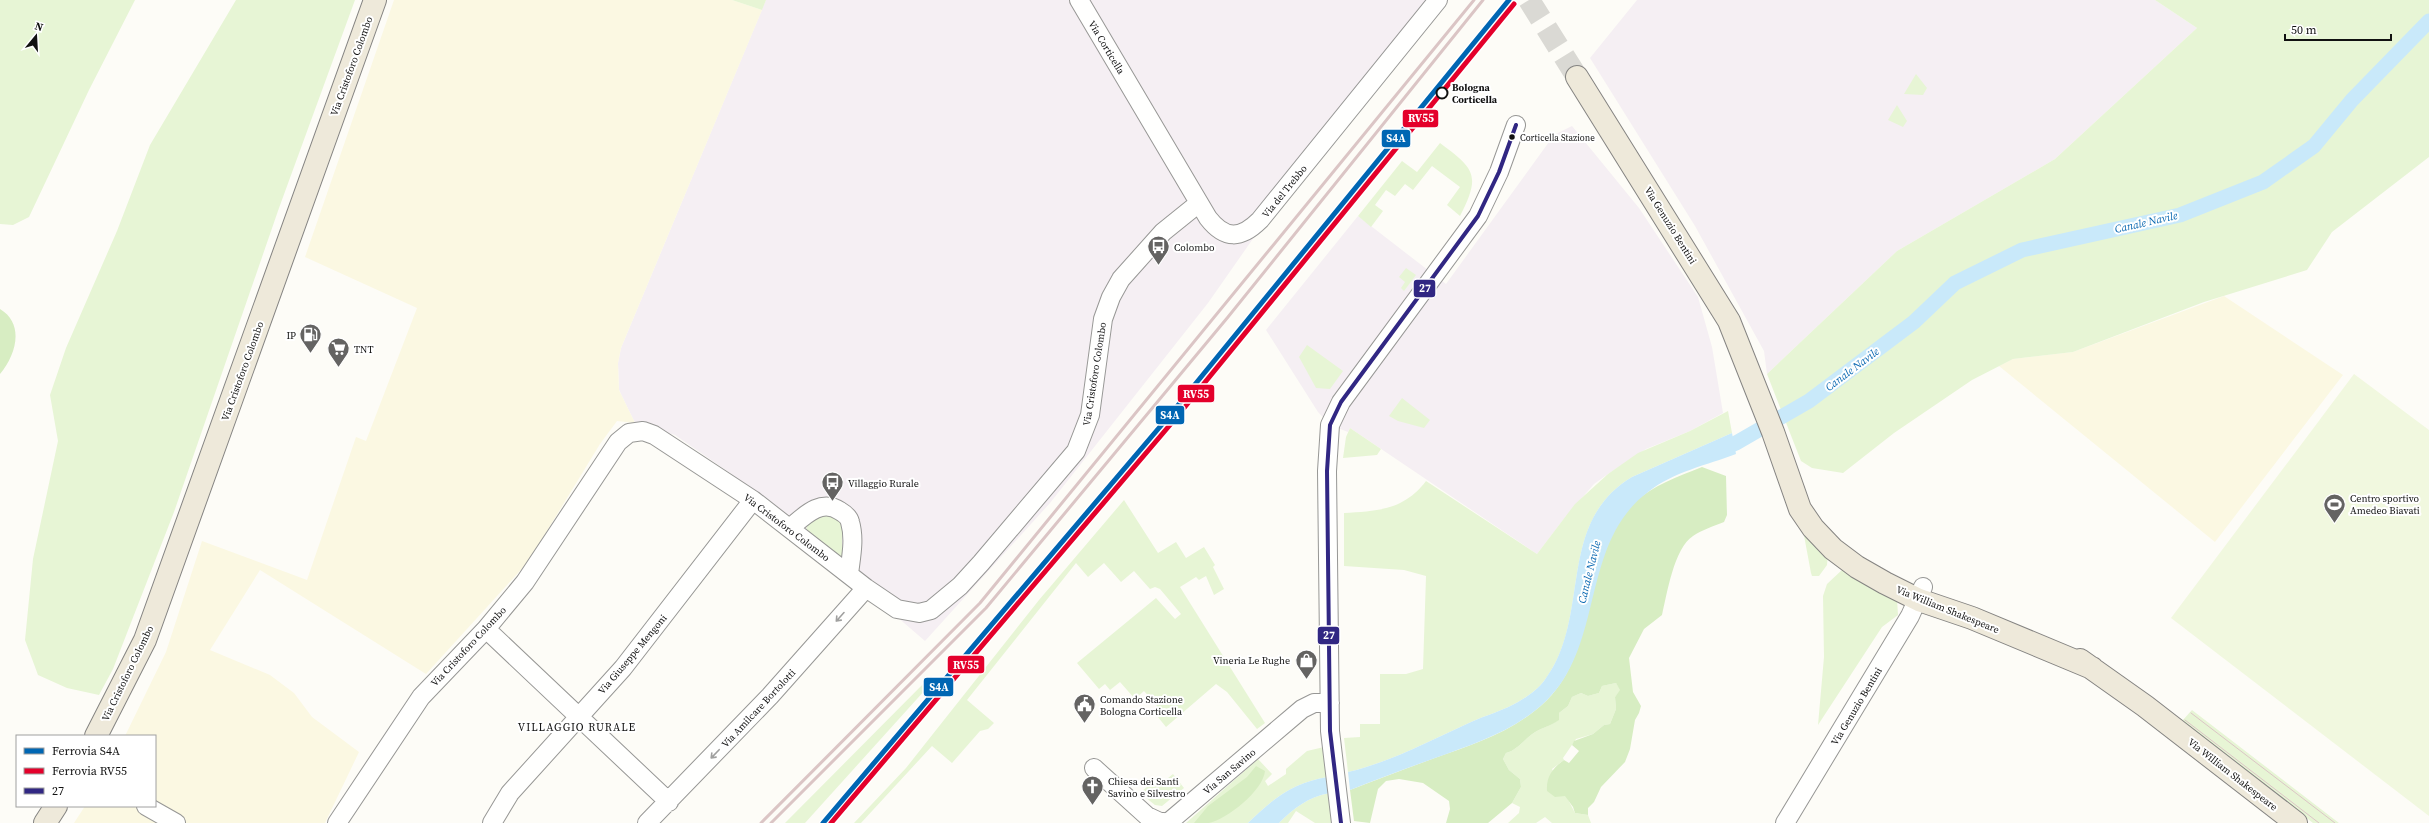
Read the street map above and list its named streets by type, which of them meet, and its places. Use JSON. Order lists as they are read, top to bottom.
{
  "streets": {
    "main road": ["Via Cristoforo Colombo", "Via Genuzio Bentini", "Via William Shakespeare"],
    "street": [
      "Via Corticella",
      "Via del Trebbo",
      "Via Giuseppe Mengoni",
      "Via Amilcare Bortolotti",
      "Via San Savino"
    ]
  },
  "crossings": [
    ["Via Corticella", "Via del Trebbo"],
    ["Via Cristoforo Colombo", "Via del Trebbo"],
    ["Via Cristoforo Colombo", "Via Giuseppe Mengoni"],
    ["Via Cristoforo Colombo", "Via Amilcare Bortolotti"],
    ["Via Genuzio Bentini", "Via William Shakespeare"]
  ],
  "one_way": ["Via Amilcare Bortolotti"],
  "districts": ["VILLAGGIO RURALE"],
  "water": ["Canale Navile"],
  "places": {
    "other": ["Bologna Corticella", "Corticella Stazione"],
    "bus stop": ["Colombo", "Villaggio Rurale"],
    "fuel station": ["IP"],
    "supermarket": ["TNT"],
    "sports": ["Centro sportivo Amedeo Biavati"],
    "shop": ["Vineria Le Rughe"],
    "public building": ["Comando Stazione Bologna Corticella"],
    "church": ["Chiesa dei Santi Savino e Silvestro"]
  },
  "lines": ["rail line S4A", "rail line RV55", "transit line 27"],
  "legend": ["Ferrovia S4A", "Ferrovia RV55", "27"],
  "scale_bar": "50 m",
  "north": "top"
}
